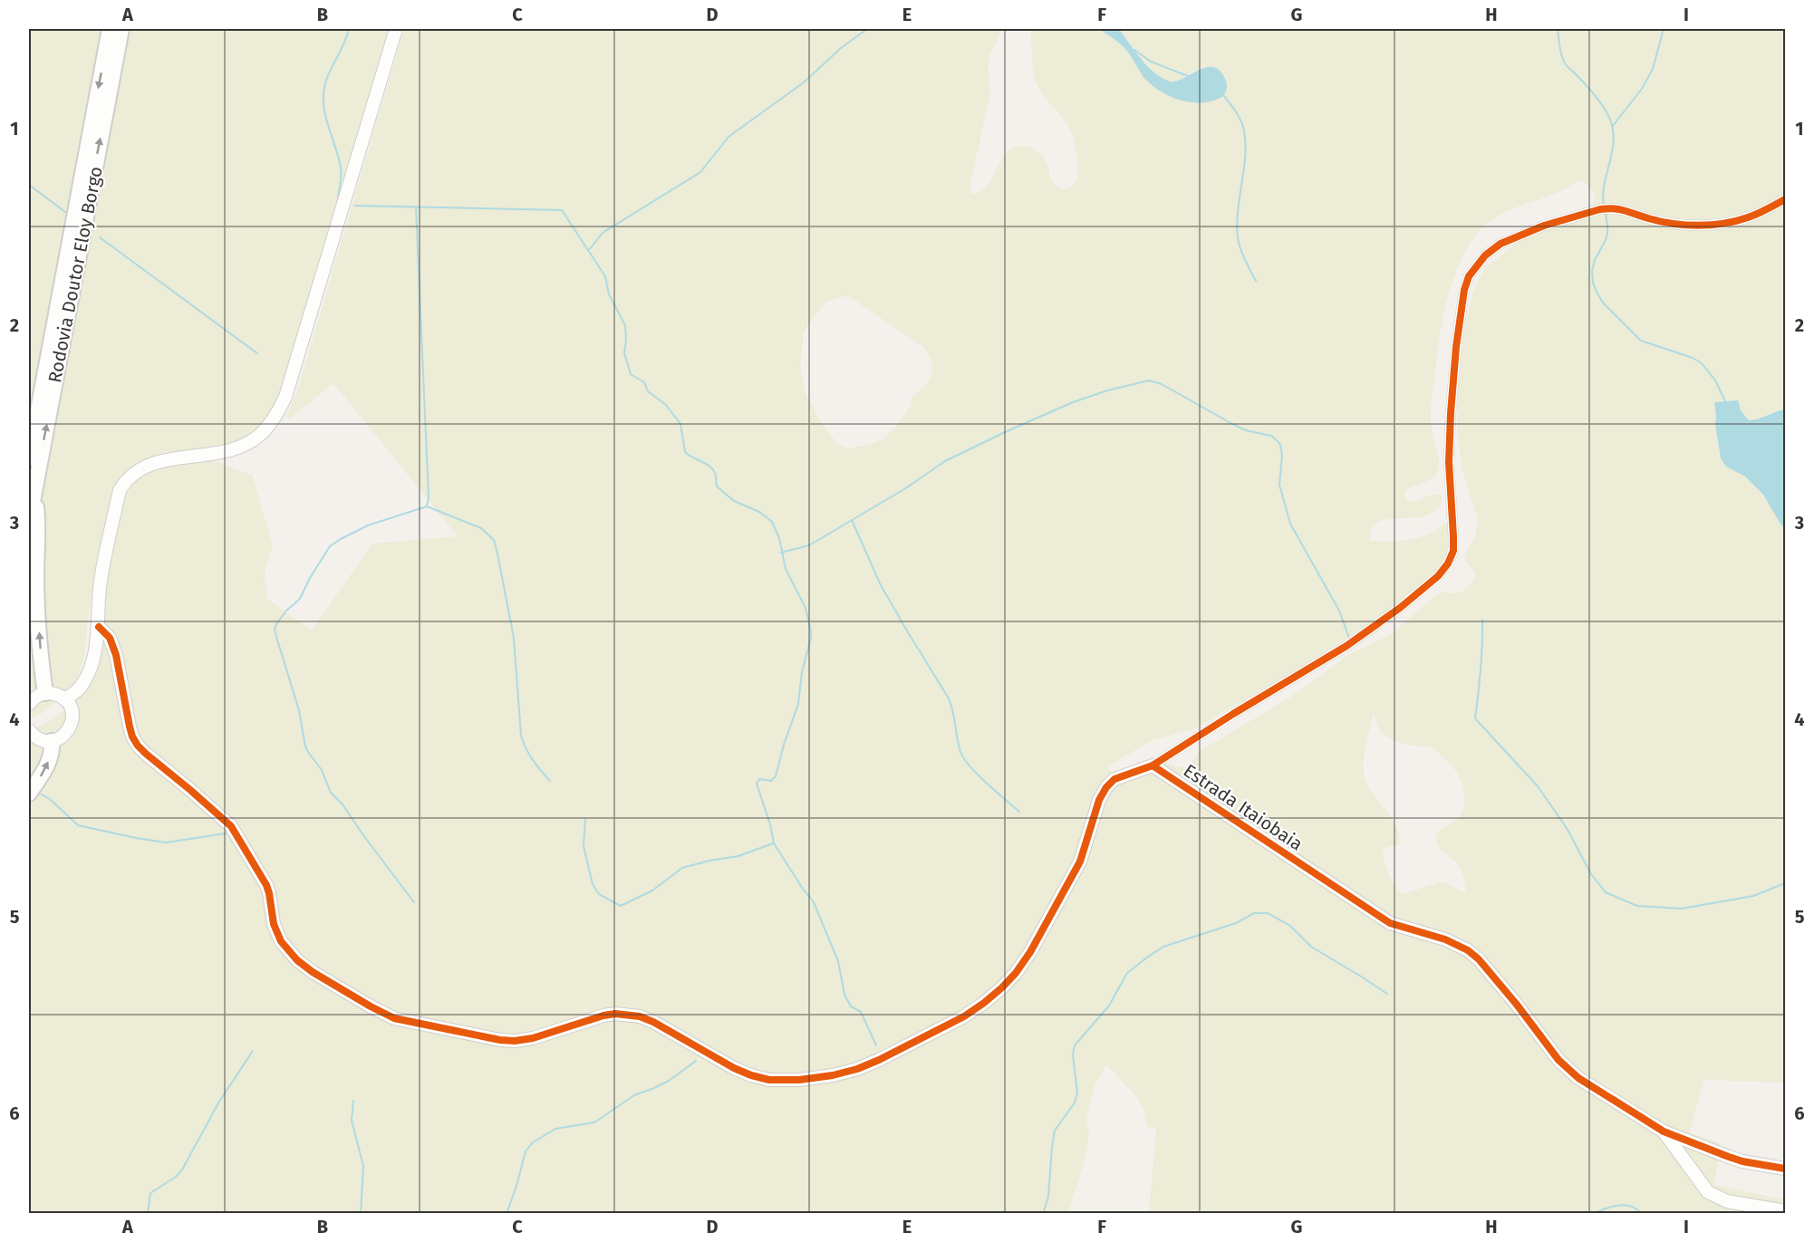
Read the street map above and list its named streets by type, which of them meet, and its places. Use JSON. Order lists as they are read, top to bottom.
{
  "streets": {
    "highway": ["Rodovia Doutor Eloy Borgo"],
    "street": ["Estrada Itaiobaia"]
  },
  "grid": {
    "columns": [
      "A",
      "B",
      "C",
      "D",
      "E",
      "F",
      "G",
      "H",
      "I"
    ],
    "rows": [
      "1",
      "2",
      "3",
      "4",
      "5",
      "6"
    ]
  }
}
